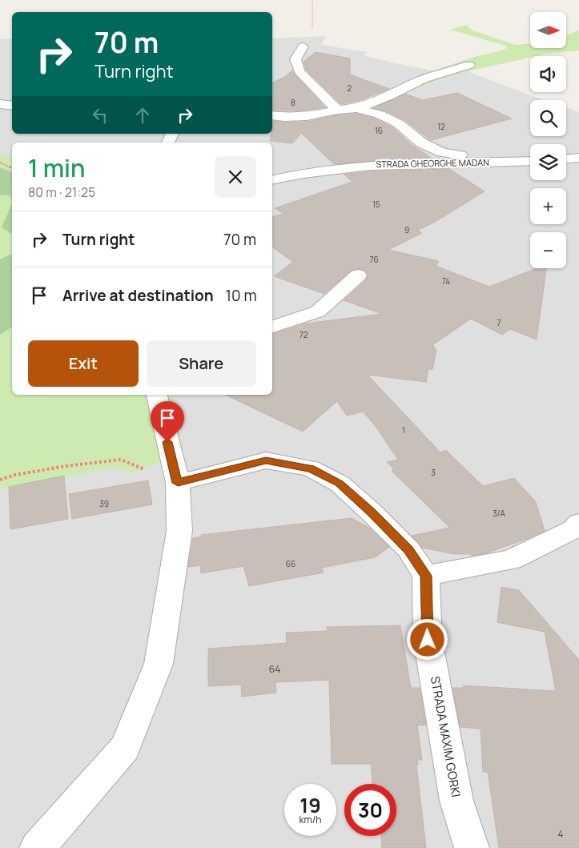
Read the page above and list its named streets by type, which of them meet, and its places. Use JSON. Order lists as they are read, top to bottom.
{
  "streets": {
    "street": ["STRADA GHEORGHE MADAN", "STRADA MAXIM GORKI"]
  },
  "house_numbers": [
    "2",
    "8",
    "12",
    "16",
    "15",
    "9",
    "76",
    "74",
    "7",
    "72",
    "1",
    "3",
    "39",
    "3/A",
    "66",
    "64",
    "4"
  ],
  "north": "right",
  "page": {
    "map_buttons": ["+", "−"],
    "turn": ["70 m", "Turn right"],
    "heading": ["1 min", "80 m · 21:25"],
    "list": [
      {
        "name": "Turn right",
        "value": "70 m"
      },
      {
        "name": "Arrive at destination",
        "value": "10 m"
      }
    ],
    "buttons": ["Exit", "Share"],
    "speed": "19 km/h",
    "limit": "30"
  }
}
